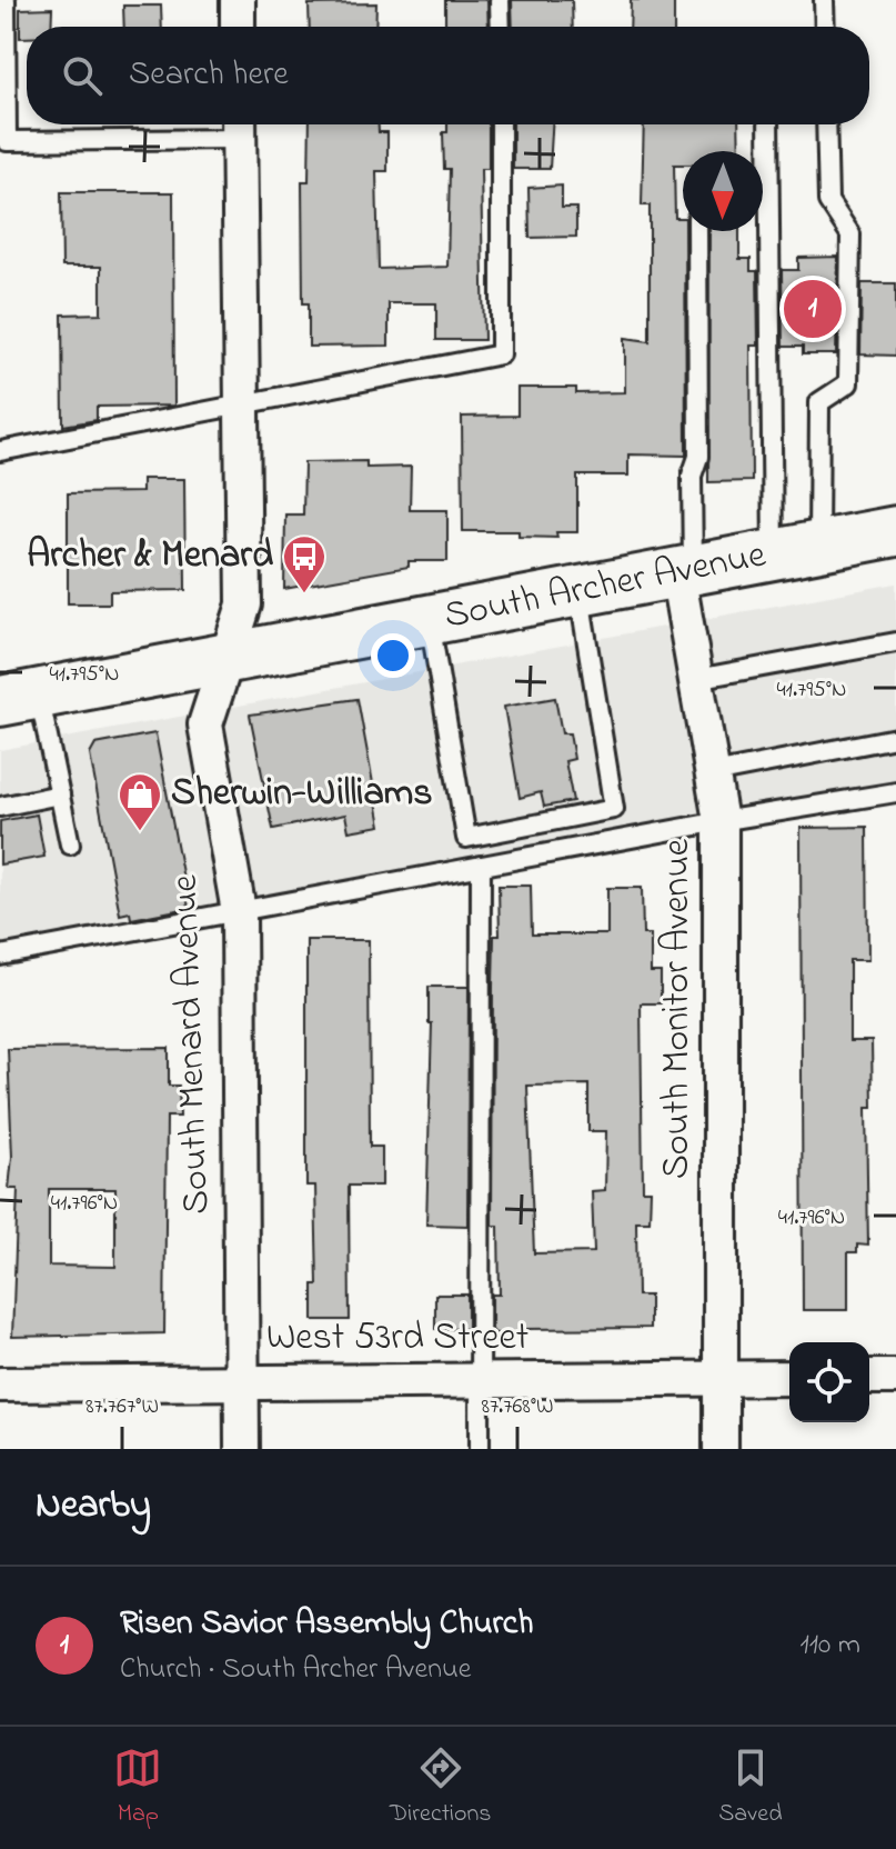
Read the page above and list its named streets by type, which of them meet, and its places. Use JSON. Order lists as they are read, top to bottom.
{
  "streets": {
    "main road": ["South Archer Avenue"],
    "street": ["South Monitor Avenue", "South Menard Avenue", "West 53rd Street"]
  },
  "crossings": [
    ["South Archer Avenue", "South Monitor Avenue"],
    ["South Archer Avenue", "South Menard Avenue"],
    ["South Monitor Avenue", "West 53rd Street"],
    ["South Menard Avenue", "West 53rd Street"]
  ],
  "places": {
    "bus stop": ["Archer & Menard"],
    "shop": ["Sherwin-Williams"]
  },
  "north": "bottom",
  "page": {
    "search": "Search here",
    "pins": "1",
    "heading": "Nearby",
    "list": [
      {
        "mark": "1",
        "name": "Risen Savior Assembly Church",
        "note": "Church · South Archer Avenue",
        "value": "110 m"
      }
    ],
    "nav": ["Map", "Directions", "Saved"]
  },
  "coordinates": [
    "41.795°N",
    "41.796°N",
    "87.767°W",
    "87.768°W"
  ]
}
